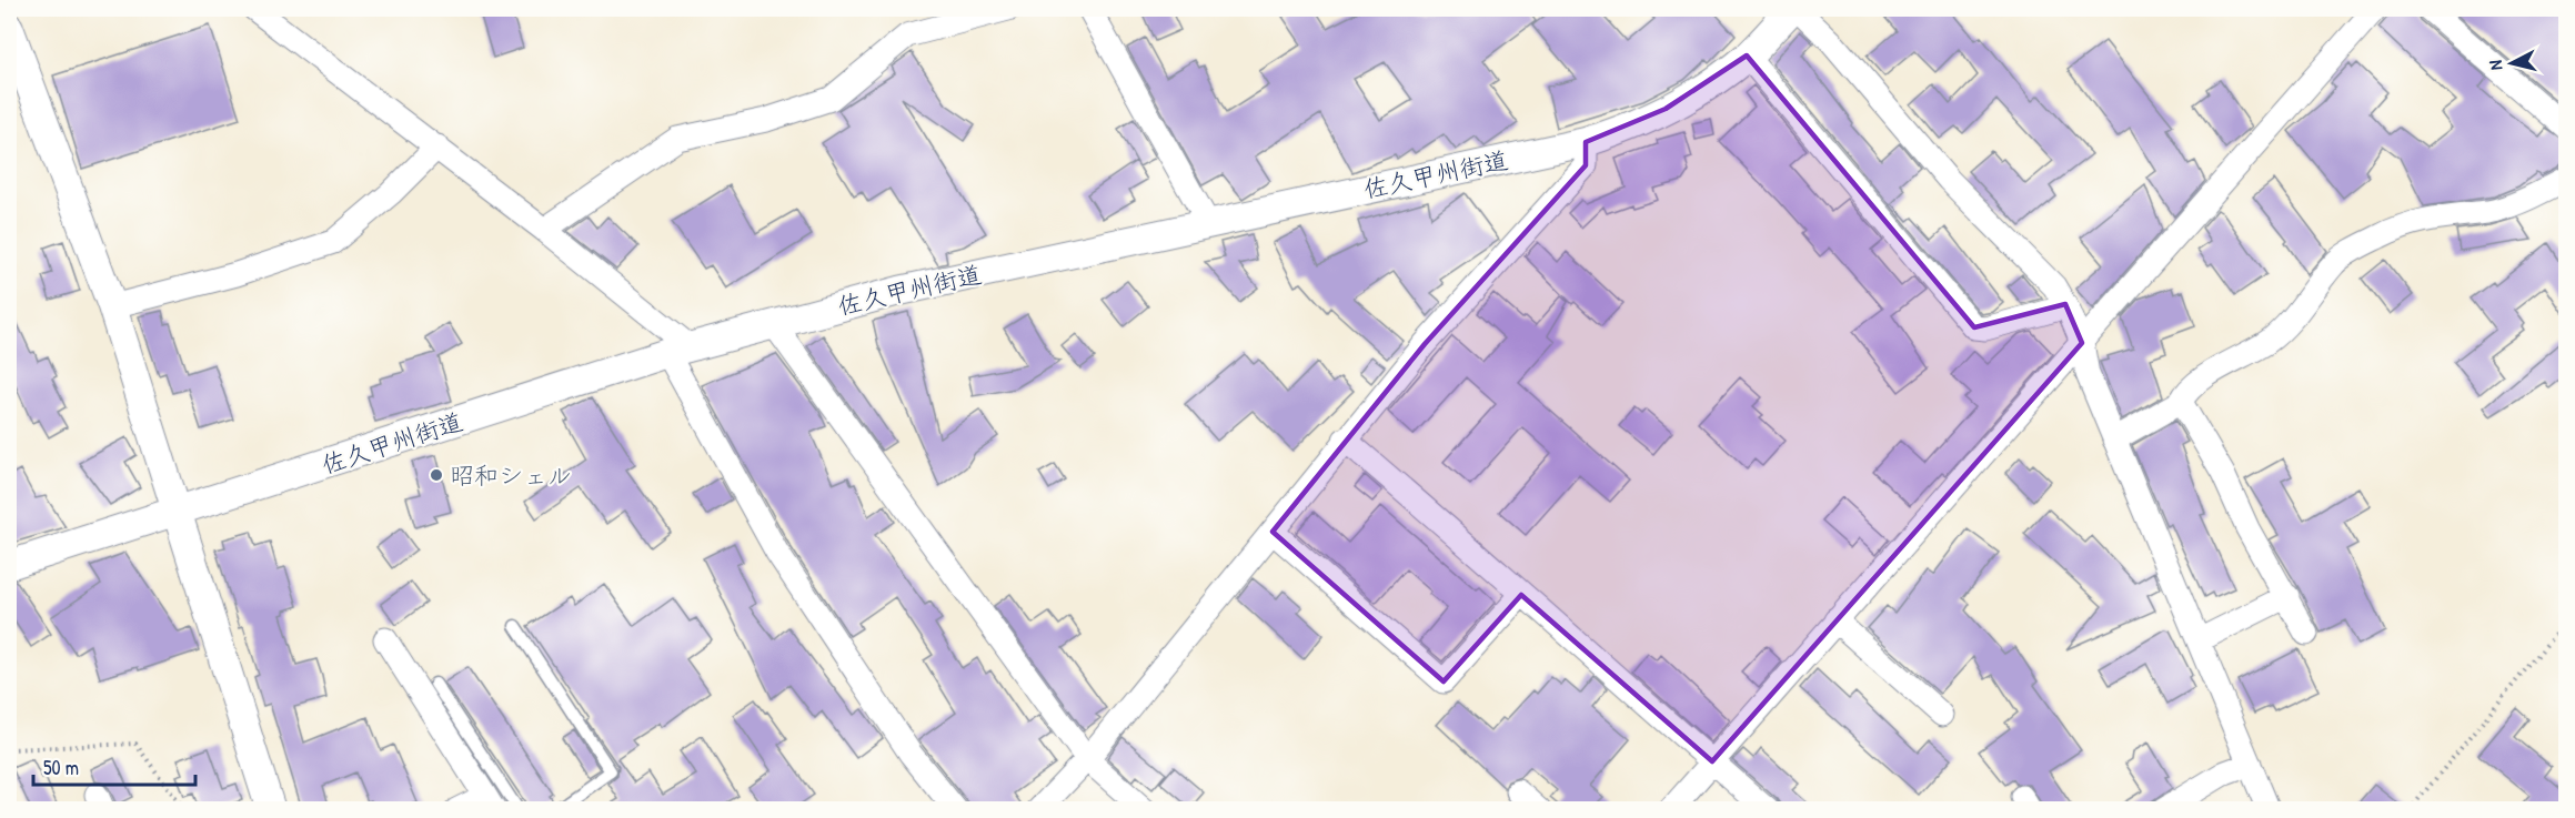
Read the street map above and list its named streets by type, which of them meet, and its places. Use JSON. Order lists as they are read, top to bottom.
{
  "streets": {
    "street": ["佐久甲州街道"]
  },
  "places": ["昭和シェル"],
  "scale_bar": "50 m",
  "north": "left"
}
